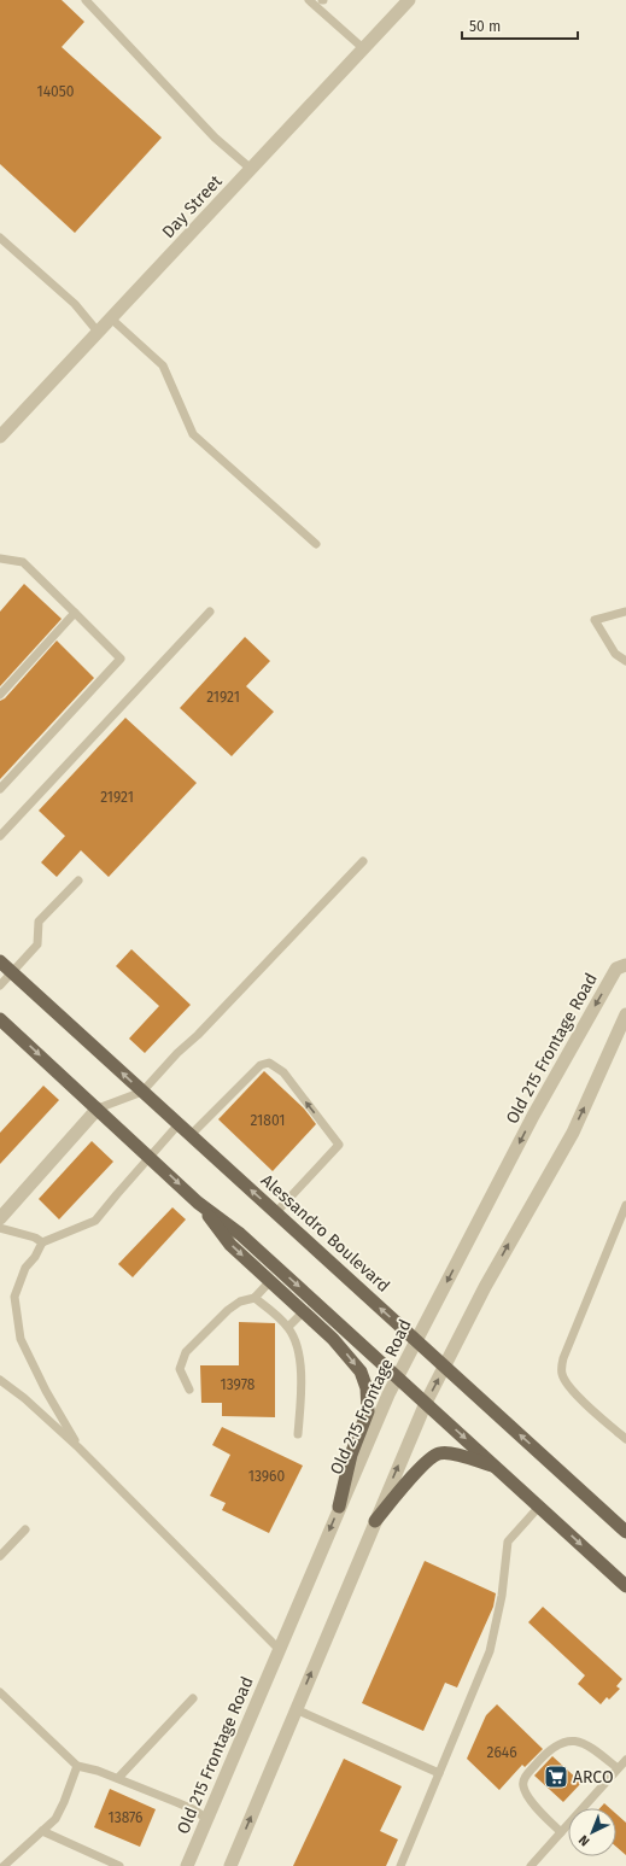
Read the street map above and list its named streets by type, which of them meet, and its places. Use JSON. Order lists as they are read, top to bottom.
{
  "streets": {
    "main road": ["Alessandro Boulevard"],
    "street": ["Day Street", "Old 215 Frontage Road"]
  },
  "crossings": [
    ["Old 215 Frontage Road", "Alessandro Boulevard"]
  ],
  "places": {
    "supermarket": ["ARCO"]
  },
  "house_numbers": [
    "14050",
    "21921",
    "21921",
    "21801",
    "13978",
    "13960",
    "2646",
    "13876"
  ],
  "scale_bar": "50 m",
  "north": "bottom left"
}
